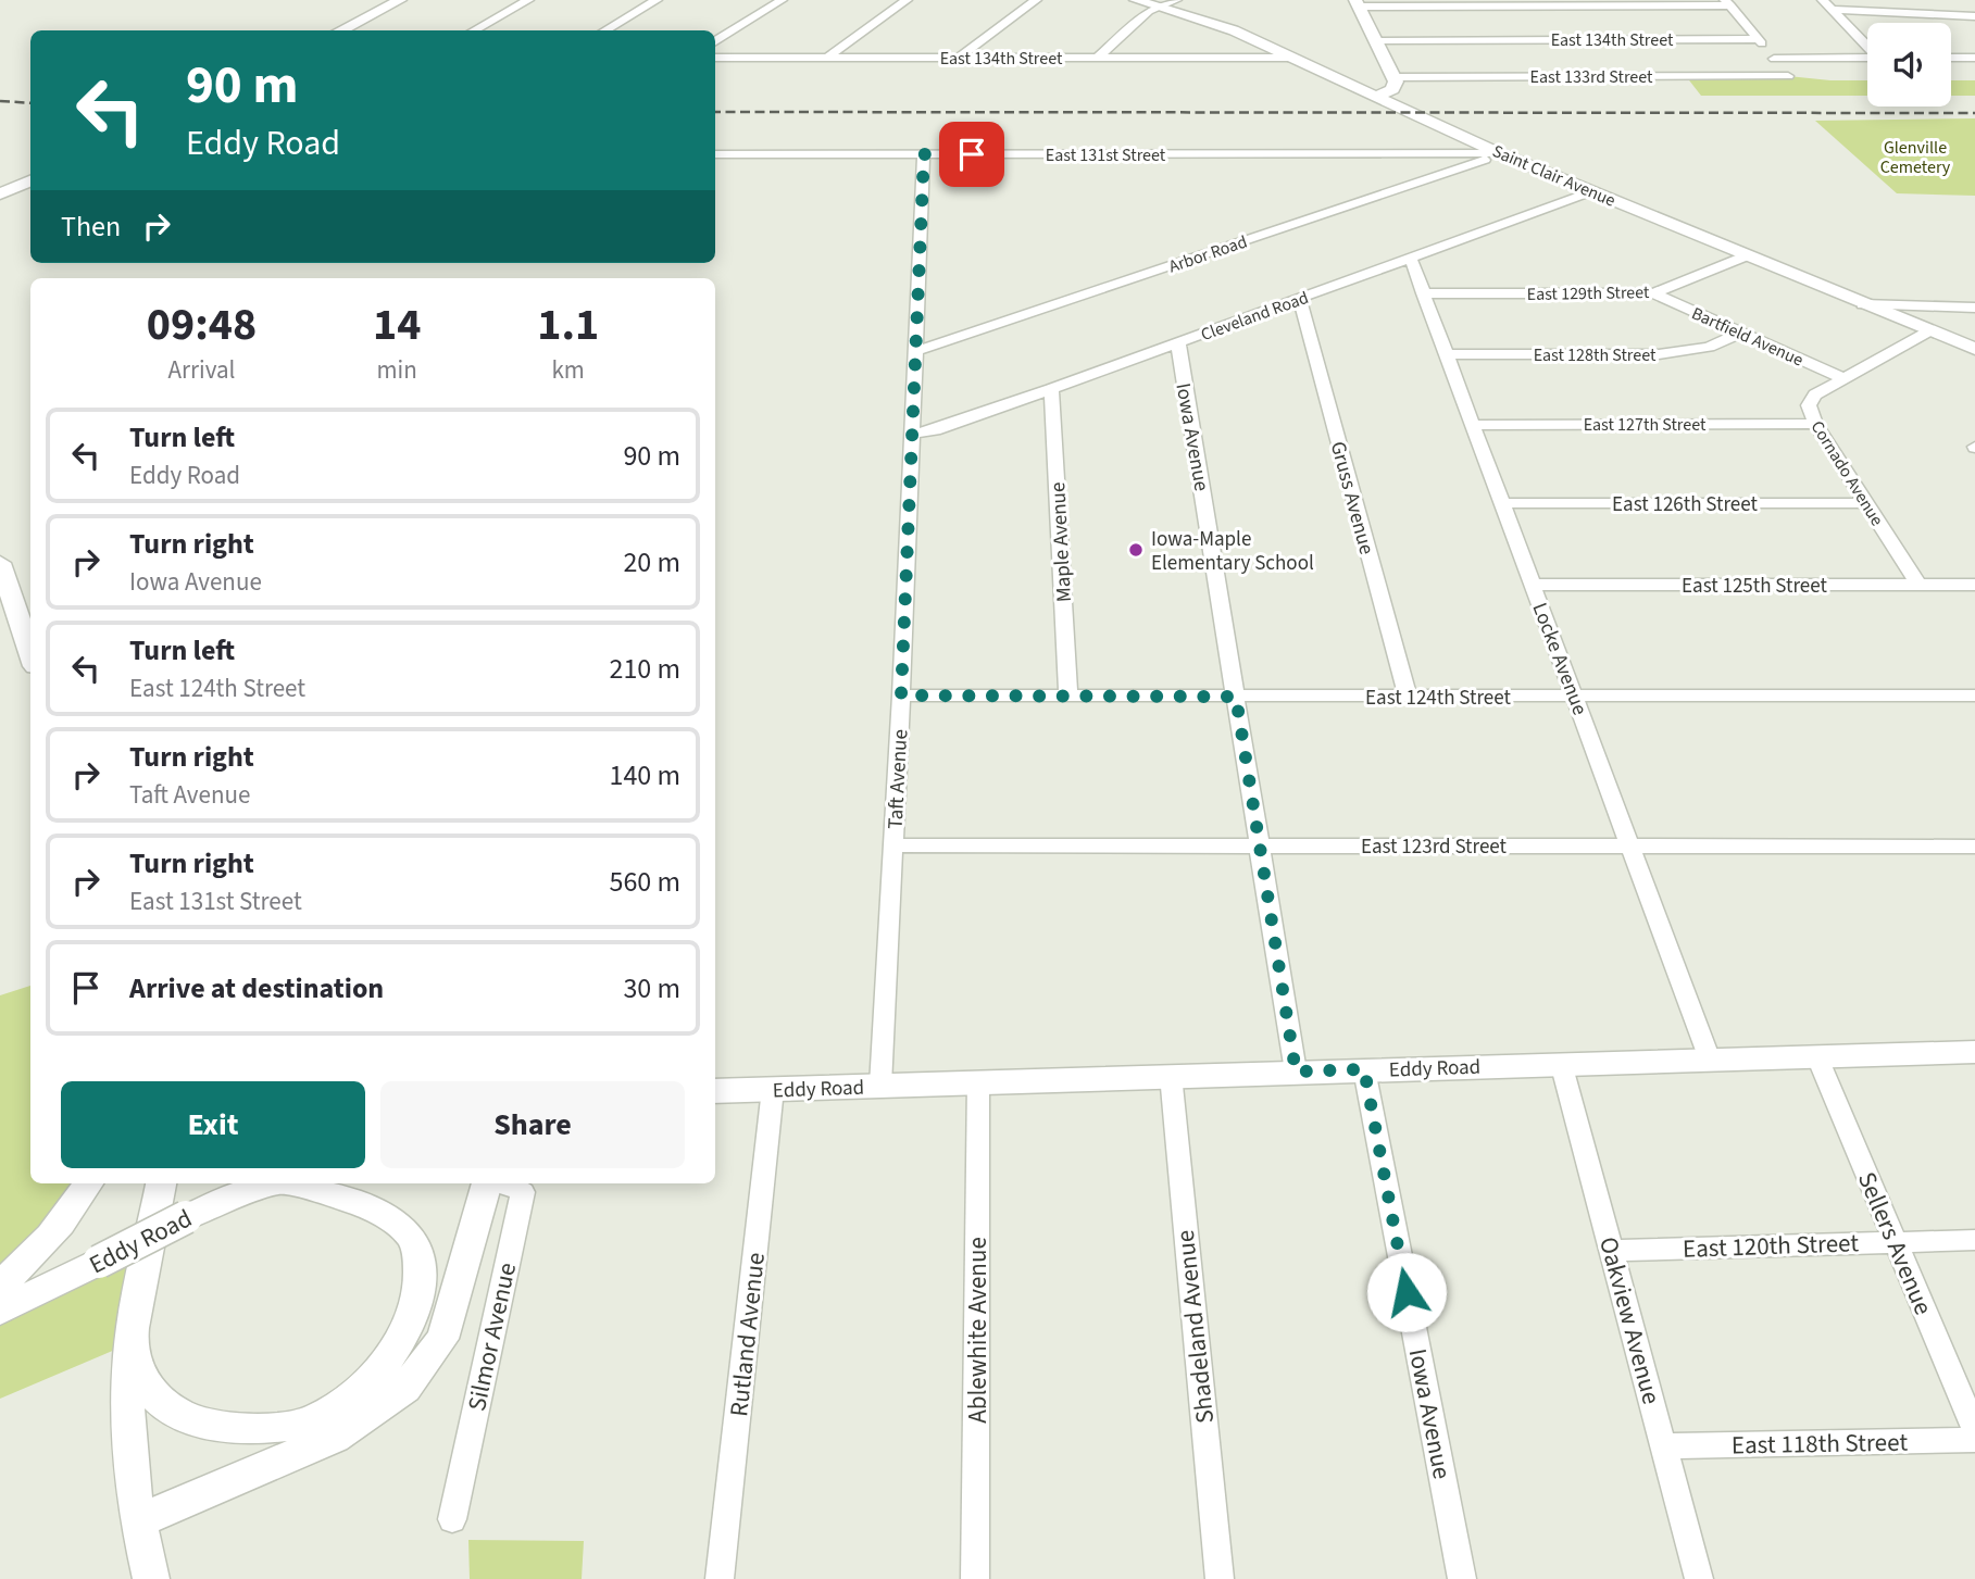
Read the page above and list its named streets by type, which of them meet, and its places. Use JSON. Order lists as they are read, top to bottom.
{
  "streets": {
    "street": [
      "East 134th Street",
      "East 133rd Street",
      "East 131st Street",
      "Saint Clair Avenue",
      "Arbor Road",
      "East 129th Street",
      "Cleveland Road",
      "Bartfield Avenue",
      "East 128th Street",
      "East 127th Street",
      "Iowa Avenue",
      "Cornado Avenue",
      "Gruss Avenue",
      "East 126th Street",
      "Maple Avenue",
      "East 125th Street",
      "Locke Avenue",
      "East 124th Street",
      "Taft Avenue",
      "East 123rd Street",
      "Eddy Road",
      "Sellers Avenue",
      "East 120th Street",
      "Oakview Avenue",
      "Shadeland Avenue",
      "Ablewhite Avenue",
      "Rutland Avenue",
      "Silmor Avenue",
      "East 118th Street"
    ]
  },
  "crossings": [
    ["East 134th Street", "Saint Clair Avenue"],
    ["East 131st Street", "Saint Clair Avenue"],
    ["East 131st Street", "Arbor Road"],
    ["East 131st Street", "Taft Avenue"],
    ["Saint Clair Avenue", "Arbor Road"],
    ["Saint Clair Avenue", "East 129th Street"],
    ["Saint Clair Avenue", "Cleveland Road"],
    ["Saint Clair Avenue", "Cornado Avenue"],
    ["Arbor Road", "Taft Avenue"],
    ["East 129th Street", "Bartfield Avenue"],
    ["East 129th Street", "Locke Avenue"],
    ["Cleveland Road", "Iowa Avenue"],
    ["Cleveland Road", "Gruss Avenue"],
    ["Cleveland Road", "Maple Avenue"],
    ["Cleveland Road", "Locke Avenue"],
    ["Cleveland Road", "Taft Avenue"],
    ["Bartfield Avenue", "East 128th Street"],
    ["Bartfield Avenue", "Cornado Avenue"],
    ["East 128th Street", "Locke Avenue"],
    ["East 127th Street", "Cornado Avenue"],
    ["East 127th Street", "Locke Avenue"],
    ["Iowa Avenue", "East 124th Street"],
    ["Iowa Avenue", "East 123rd Street"],
    ["Iowa Avenue", "Eddy Road"],
    ["Cornado Avenue", "East 126th Street"],
    ["Cornado Avenue", "East 125th Street"],
    ["Gruss Avenue", "East 124th Street"],
    ["East 126th Street", "Locke Avenue"],
    ["Maple Avenue", "East 124th Street"],
    ["East 125th Street", "Locke Avenue"],
    ["Locke Avenue", "East 124th Street"],
    ["Locke Avenue", "East 123rd Street"],
    ["Locke Avenue", "Eddy Road"],
    ["East 124th Street", "Taft Avenue"],
    ["Taft Avenue", "East 123rd Street"],
    ["Taft Avenue", "Eddy Road"],
    ["Eddy Road", "Sellers Avenue"],
    ["Eddy Road", "Oakview Avenue"],
    ["Eddy Road", "Shadeland Avenue"],
    ["Eddy Road", "Ablewhite Avenue"],
    ["Eddy Road", "Rutland Avenue"],
    ["Sellers Avenue", "East 120th Street"],
    ["East 120th Street", "Oakview Avenue"],
    ["Oakview Avenue", "East 118th Street"]
  ],
  "parks": ["Glenville Cemetery"],
  "places": ["Iowa-Maple Elementary School"],
  "page": {
    "turn": ["90 m", "Eddy Road"],
    "then": "Then",
    "eta": [
      "09:48",
      "Arrival",
      "14",
      "min",
      "1.1",
      "km"
    ],
    "list": [
      {
        "name": "Turn left",
        "note": "Eddy Road",
        "value": "90 m"
      },
      {
        "name": "Turn right",
        "note": "Iowa Avenue",
        "value": "20 m"
      },
      {
        "name": "Turn left",
        "note": "East 124th Street",
        "value": "210 m"
      },
      {
        "name": "Turn right",
        "note": "Taft Avenue",
        "value": "140 m"
      },
      {
        "name": "Turn right",
        "note": "East 131st Street",
        "value": "560 m"
      },
      {
        "name": "Arrive at destination",
        "value": "30 m"
      }
    ],
    "buttons": ["Exit", "Share"]
  }
}
